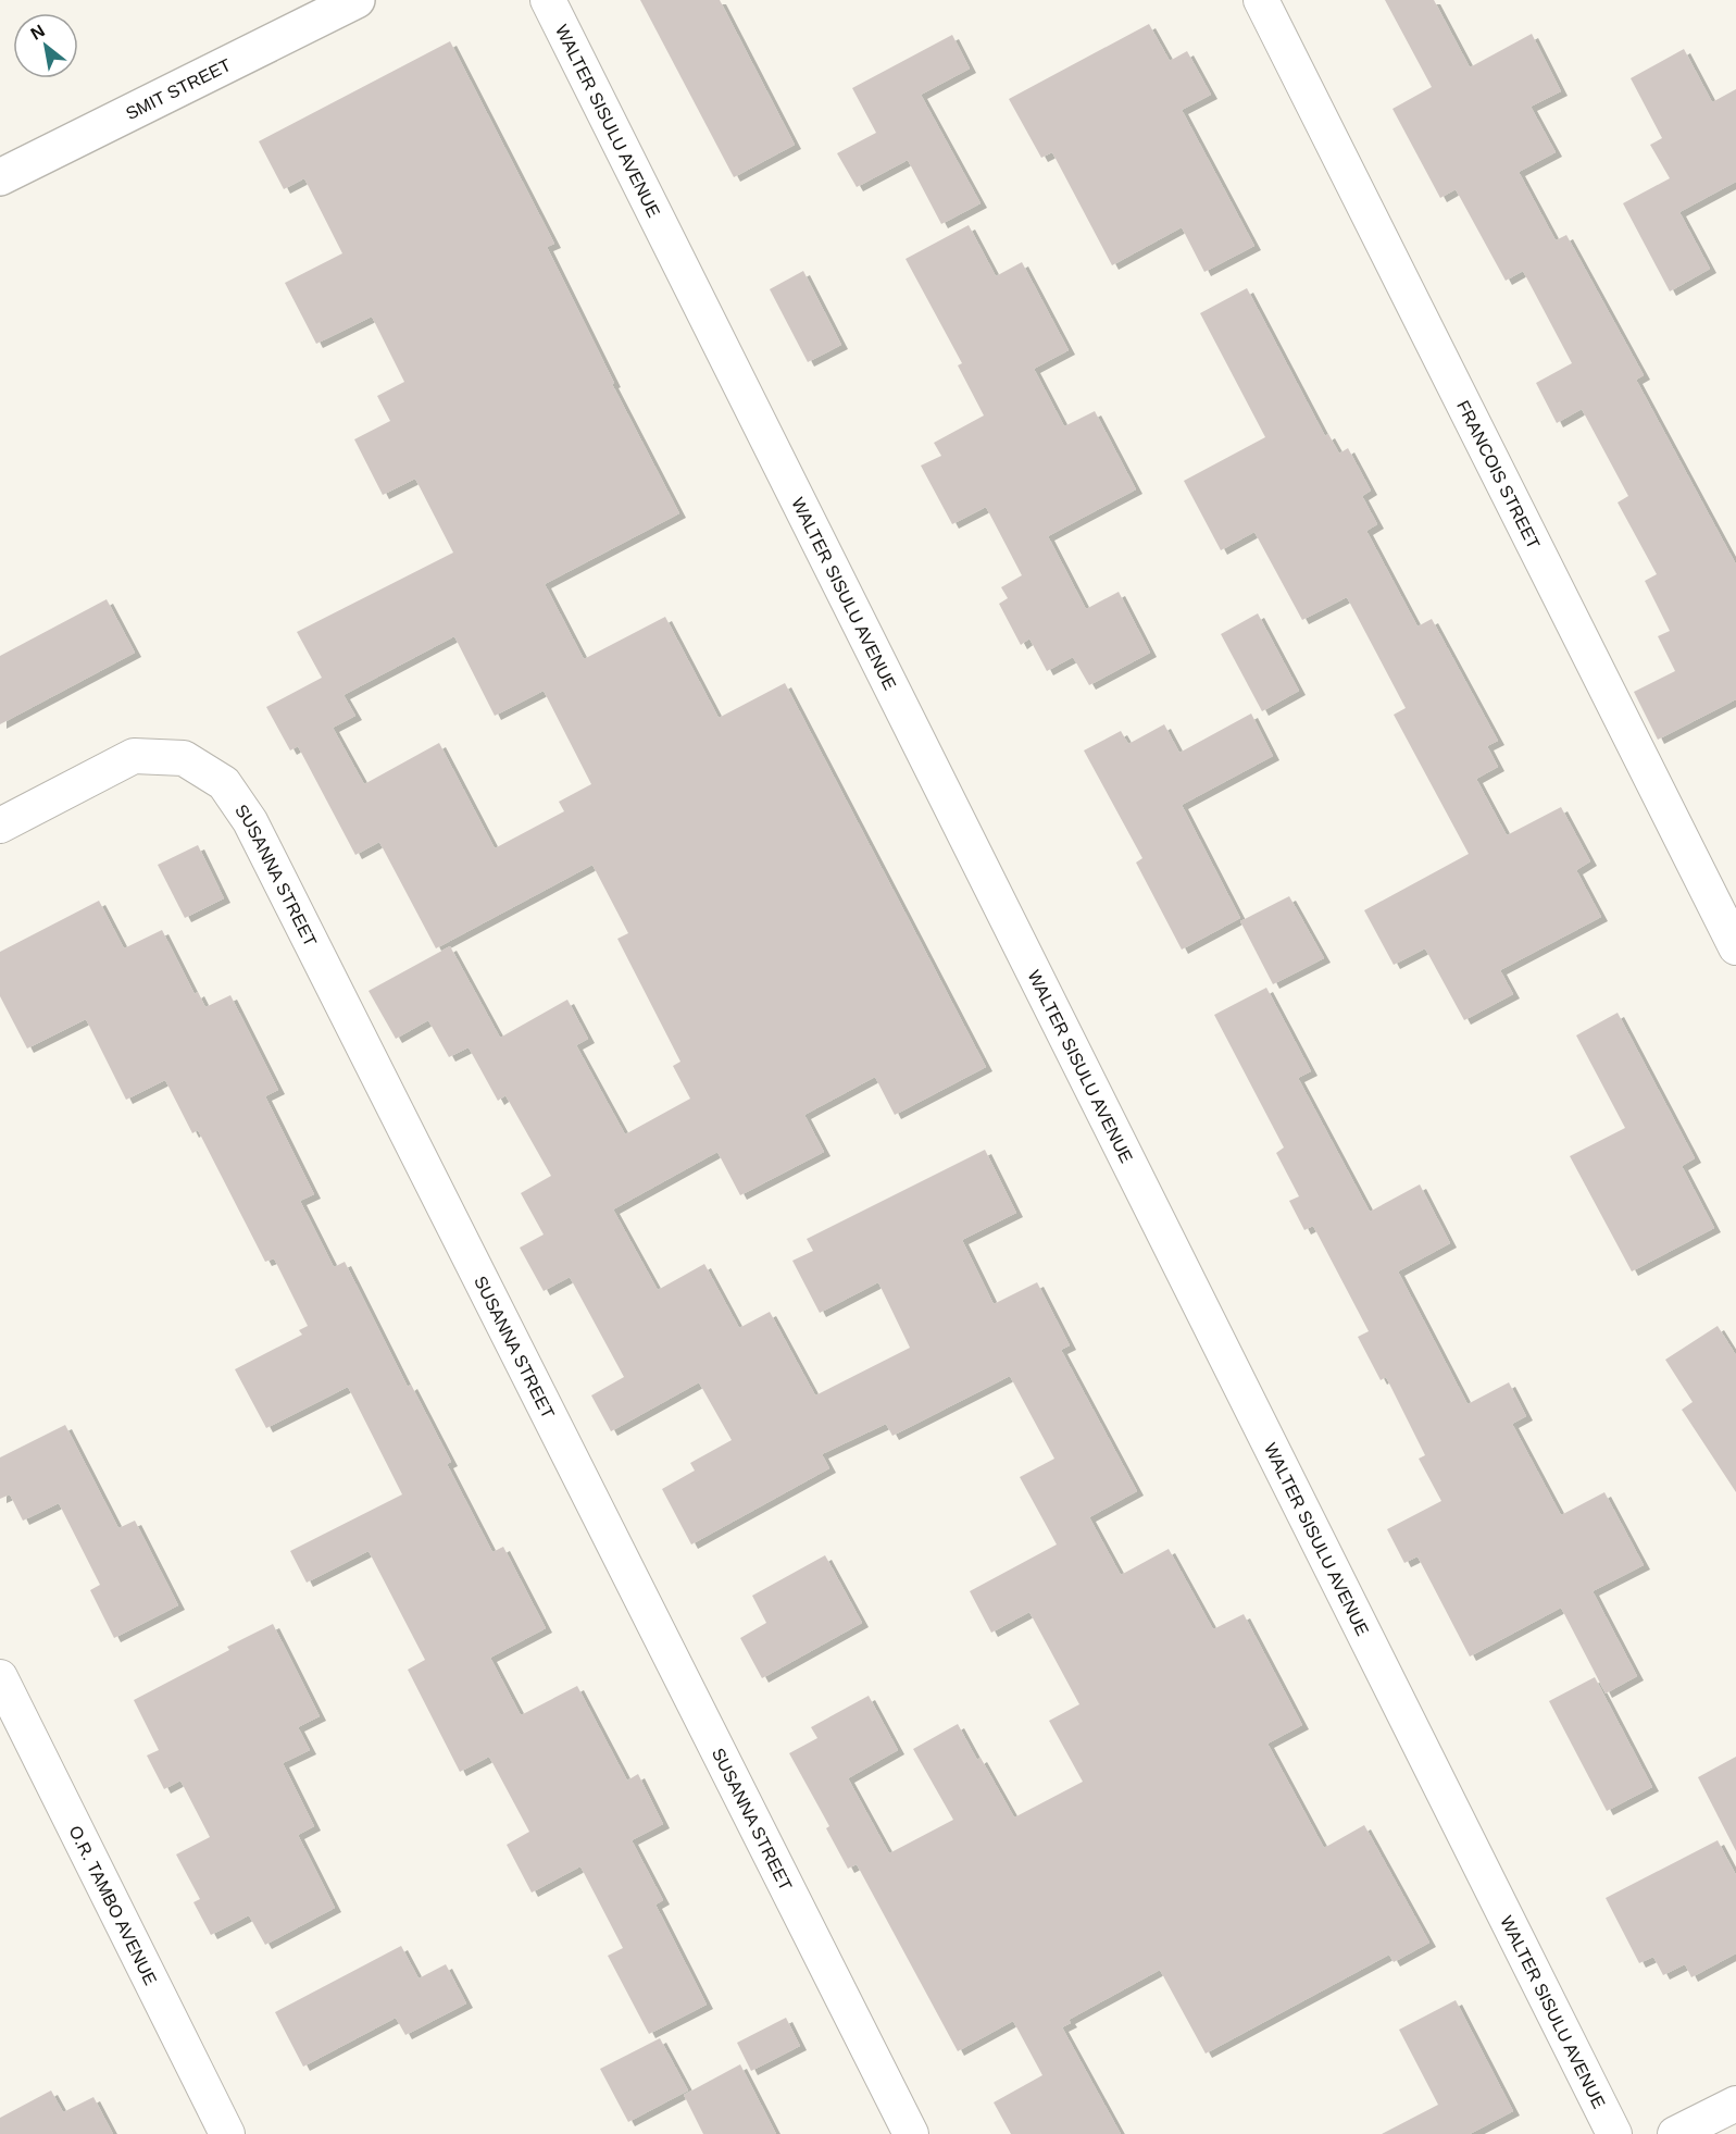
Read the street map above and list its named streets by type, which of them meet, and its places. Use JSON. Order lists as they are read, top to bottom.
{
  "streets": {
    "street": [
      "SMIT STREET",
      "WALTER SISULU AVENUE",
      "FRANCOIS STREET",
      "SUSANNA STREET",
      "O.R. TAMBO AVENUE"
    ]
  },
  "north": "top left"
}
